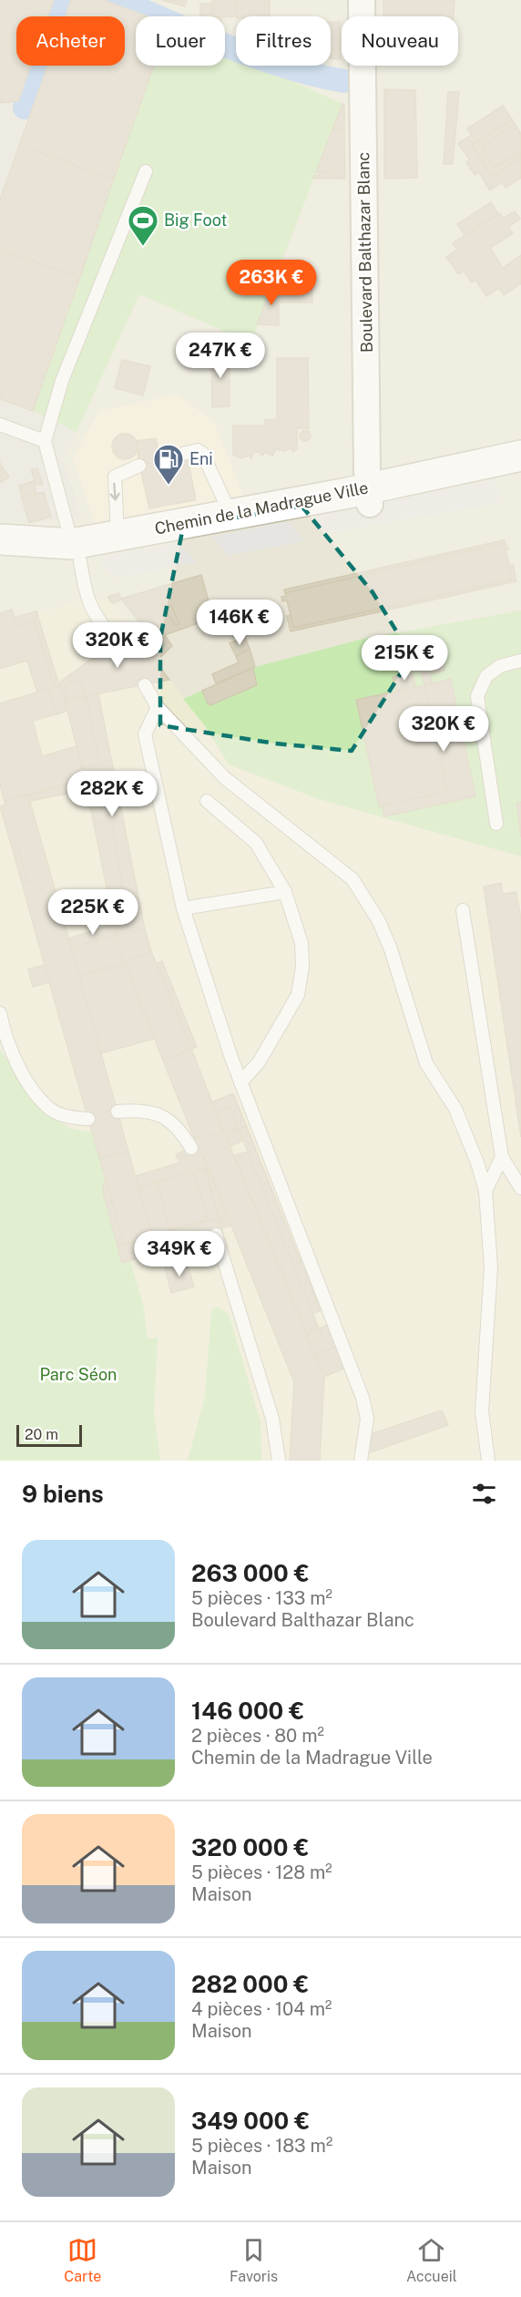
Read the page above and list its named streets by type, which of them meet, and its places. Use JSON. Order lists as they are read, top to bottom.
{
  "streets": {
    "street": ["Boulevard Balthazar Blanc", "Chemin de la Madrague Ville"]
  },
  "crossings": [
    ["Boulevard Balthazar Blanc", "Chemin de la Madrague Ville"]
  ],
  "parks": ["Parc Séon"],
  "places": {
    "sports": ["Big Foot"],
    "fuel station": ["Eni"]
  },
  "scale_bar": "20 m",
  "page": {
    "chip": [
      "Acheter",
      "Louer",
      "Filtres",
      "Nouveau"
    ],
    "price": [
      "263K €",
      "247K €",
      "146K €",
      "320K €",
      "215K €",
      "320K €",
      "282K €",
      "225K €",
      "349K €"
    ],
    "scale": "20 m",
    "heading": "9 biens",
    "list": [
      {
        "name": "263 000 €",
        "note": "5 pièces · 133 m² · Boulevard Balthazar Blanc"
      },
      {
        "name": "146 000 €",
        "note": "2 pièces · 80 m² · Chemin de la Madrague Ville"
      },
      {
        "name": "320 000 €",
        "note": "5 pièces · 128 m² · Maison"
      },
      {
        "name": "282 000 €",
        "note": "4 pièces · 104 m² · Maison"
      },
      {
        "name": "349 000 €",
        "note": "5 pièces · 183 m² · Maison"
      }
    ],
    "tabs": ["Carte", "Favoris", "Accueil"]
  }
}
